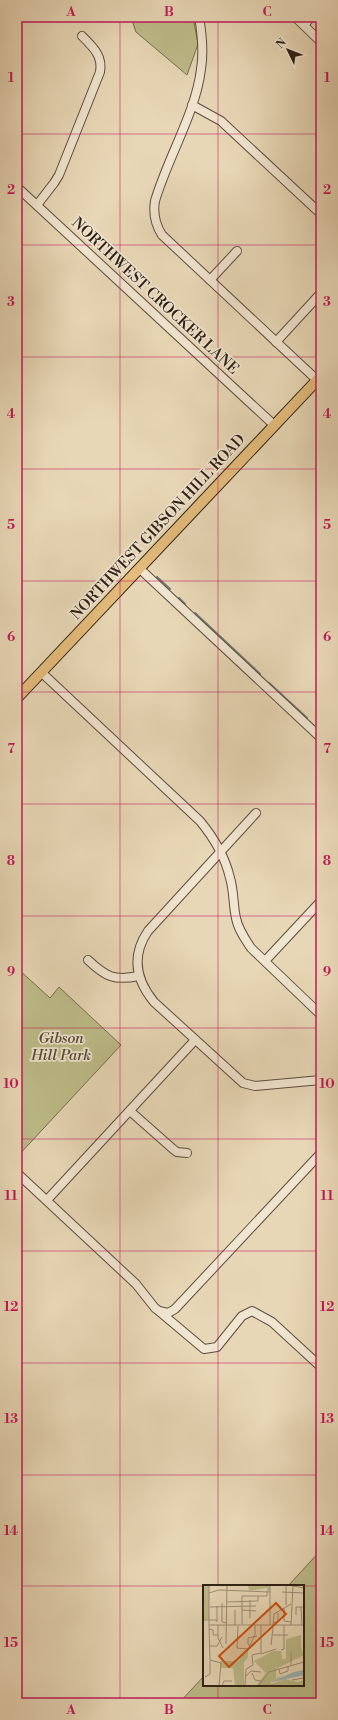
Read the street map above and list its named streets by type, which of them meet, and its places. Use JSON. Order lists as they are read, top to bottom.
{
  "streets": {
    "main road": ["NORTHWEST GIBSON HILL ROAD"],
    "street": ["NORTHWEST CROCKER LANE"]
  },
  "crossings": [
    ["NORTHWEST CROCKER LANE", "NORTHWEST GIBSON HILL ROAD"]
  ],
  "parks": ["Gibson Hill Park"],
  "north": "top left",
  "grid": {
    "columns": ["A", "B", "C"],
    "rows": [
      "1",
      "2",
      "3",
      "4",
      "5",
      "6",
      "7",
      "8",
      "9",
      "10",
      "11",
      "12",
      "13",
      "14",
      "15"
    ]
  }
}
